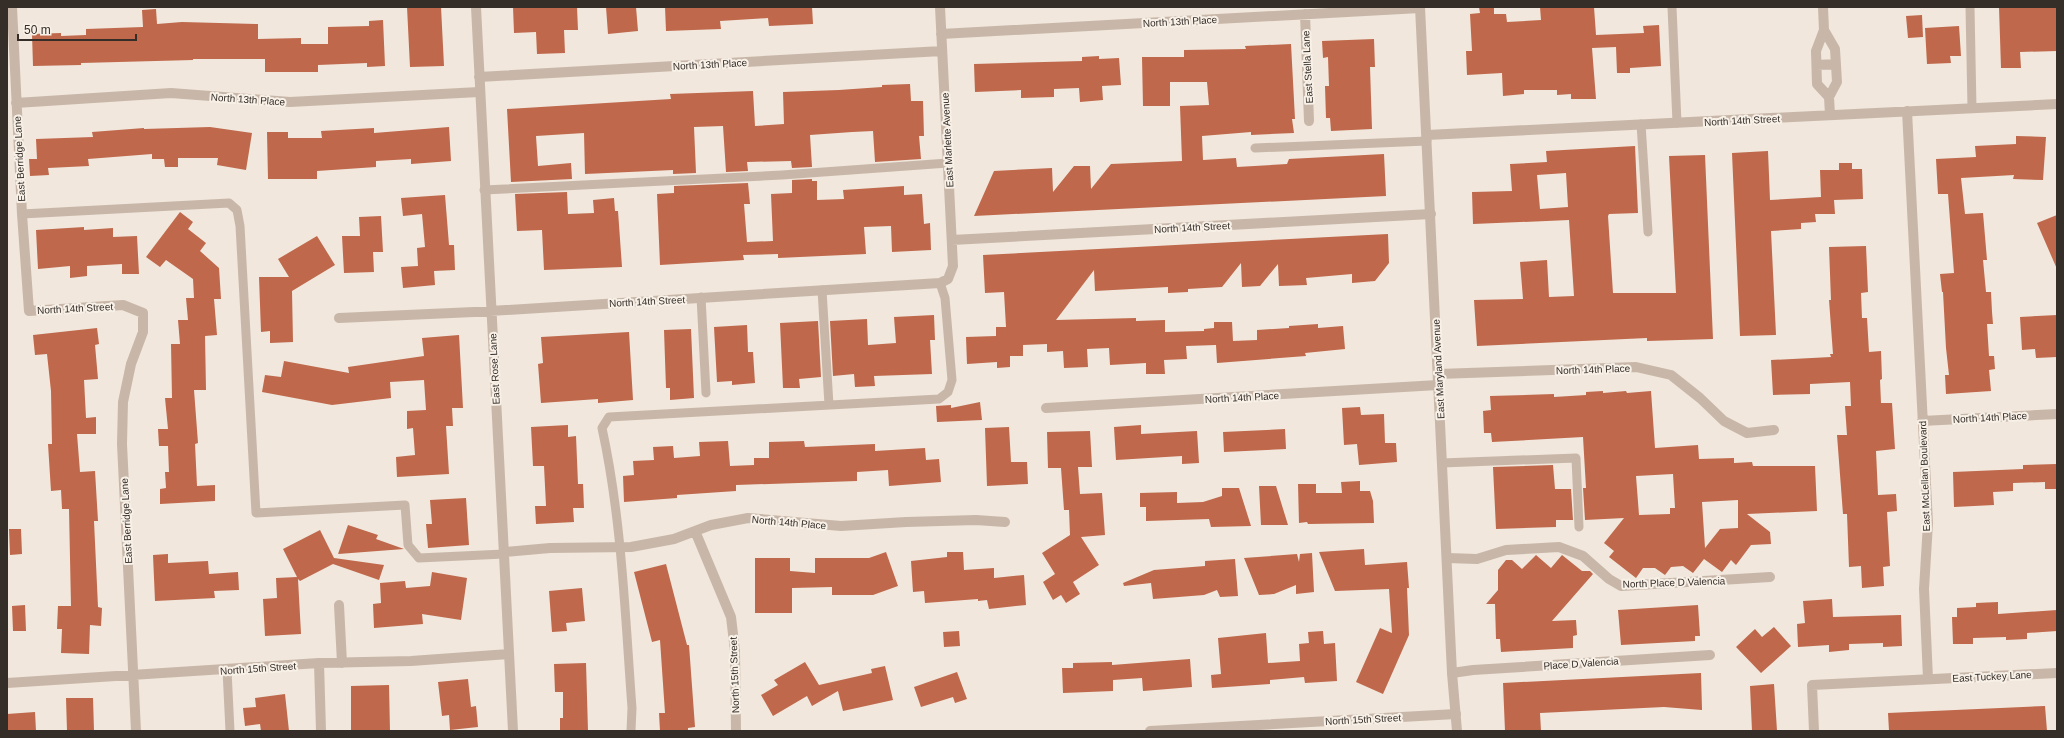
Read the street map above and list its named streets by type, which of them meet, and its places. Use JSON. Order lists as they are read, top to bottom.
{
  "streets": {
    "street": [
      "North 13th Place",
      "East Stella Lane",
      "North 14th Street",
      "East Marlette Avenue",
      "East Berridge Lane",
      "East Rose Lane",
      "East Maryland Avenue",
      "North 14th Place",
      "East McLellan Boulevard",
      "North Place D Valencia",
      "Place D Valencia",
      "North 15th Street",
      "East Tuckey Lane"
    ]
  },
  "crossings": [
    ["North 13th Place", "East Stella Lane"],
    ["North 13th Place", "East Marlette Avenue"],
    ["North 13th Place", "East Berridge Lane"],
    ["North 13th Place", "East Rose Lane"],
    ["North 13th Place", "East Maryland Avenue"],
    ["North 14th Street", "East Marlette Avenue"],
    ["North 14th Street", "East Berridge Lane"],
    ["North 14th Street", "East Rose Lane"],
    ["North 14th Street", "East Maryland Avenue"],
    ["North 14th Street", "East McLellan Boulevard"],
    ["East Berridge Lane", "North 15th Street"],
    ["East Rose Lane", "North 14th Place"],
    ["East Rose Lane", "North 15th Street"],
    ["East Maryland Avenue", "North 14th Place"],
    ["East Maryland Avenue", "North Place D Valencia"],
    ["East Maryland Avenue", "Place D Valencia"],
    ["East Maryland Avenue", "North 15th Street"],
    ["North 14th Place", "East McLellan Boulevard"],
    ["North 14th Place", "North 15th Street"],
    ["East McLellan Boulevard", "East Tuckey Lane"]
  ],
  "scale_bar": "50 m"
}
